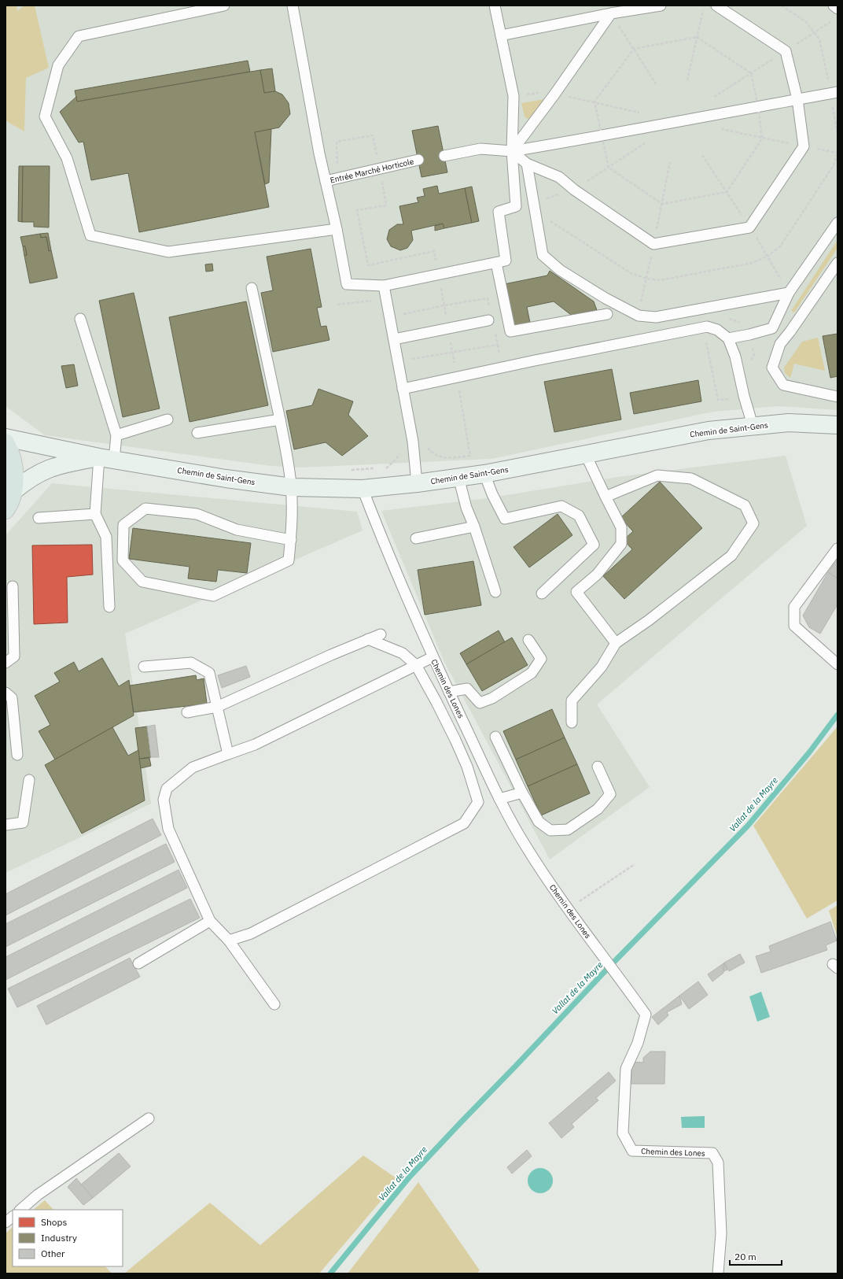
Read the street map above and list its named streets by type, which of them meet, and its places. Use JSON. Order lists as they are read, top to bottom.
{
  "streets": {
    "main road": ["Chemin de Saint-Gens"],
    "lane": ["Entrée Marché Horticole", "Chemin des Lones"]
  },
  "crossings": [
    ["Chemin de Saint-Gens", "Chemin des Lones"]
  ],
  "water": ["Vallat de la Mayre"],
  "legend": ["Shops", "Industry", "Other"],
  "scale_bar": "20 m"
}
